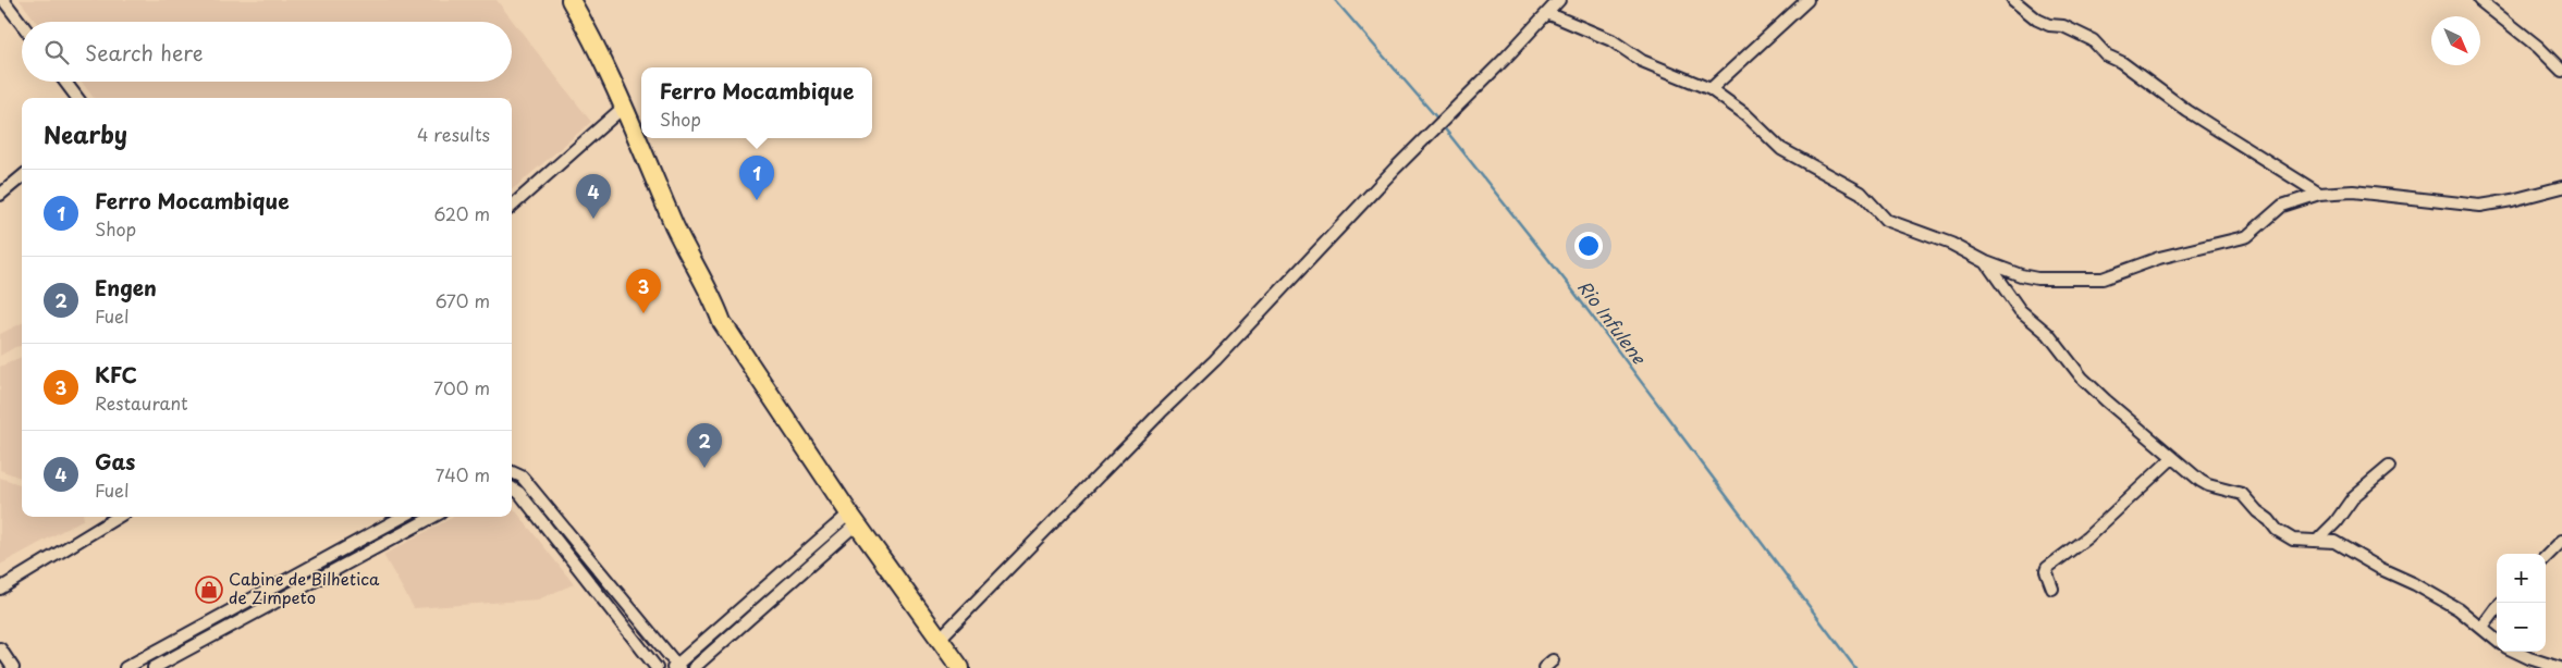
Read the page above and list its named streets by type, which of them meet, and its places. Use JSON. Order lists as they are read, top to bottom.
{
  "water": ["Rio Infulene"],
  "places": {
    "shop": ["Cabine de Bilhetica de Zimpeto"]
  },
  "north": "bottom right",
  "page": {
    "search": "Search here",
    "popup": ["Ferro Mocambique", "Shop"],
    "heading": ["Nearby", "4 results"],
    "pins": [
      "1",
      "4",
      "3",
      "2"
    ],
    "list": [
      {
        "mark": "1",
        "name": "Ferro Mocambique",
        "note": "Shop",
        "value": "620 m"
      },
      {
        "mark": "2",
        "name": "Engen",
        "note": "Fuel",
        "value": "670 m"
      },
      {
        "mark": "3",
        "name": "KFC",
        "note": "Restaurant",
        "value": "700 m"
      },
      {
        "mark": "4",
        "name": "Gas",
        "note": "Fuel",
        "value": "740 m"
      }
    ],
    "map_buttons": ["+", "−"]
  }
}
